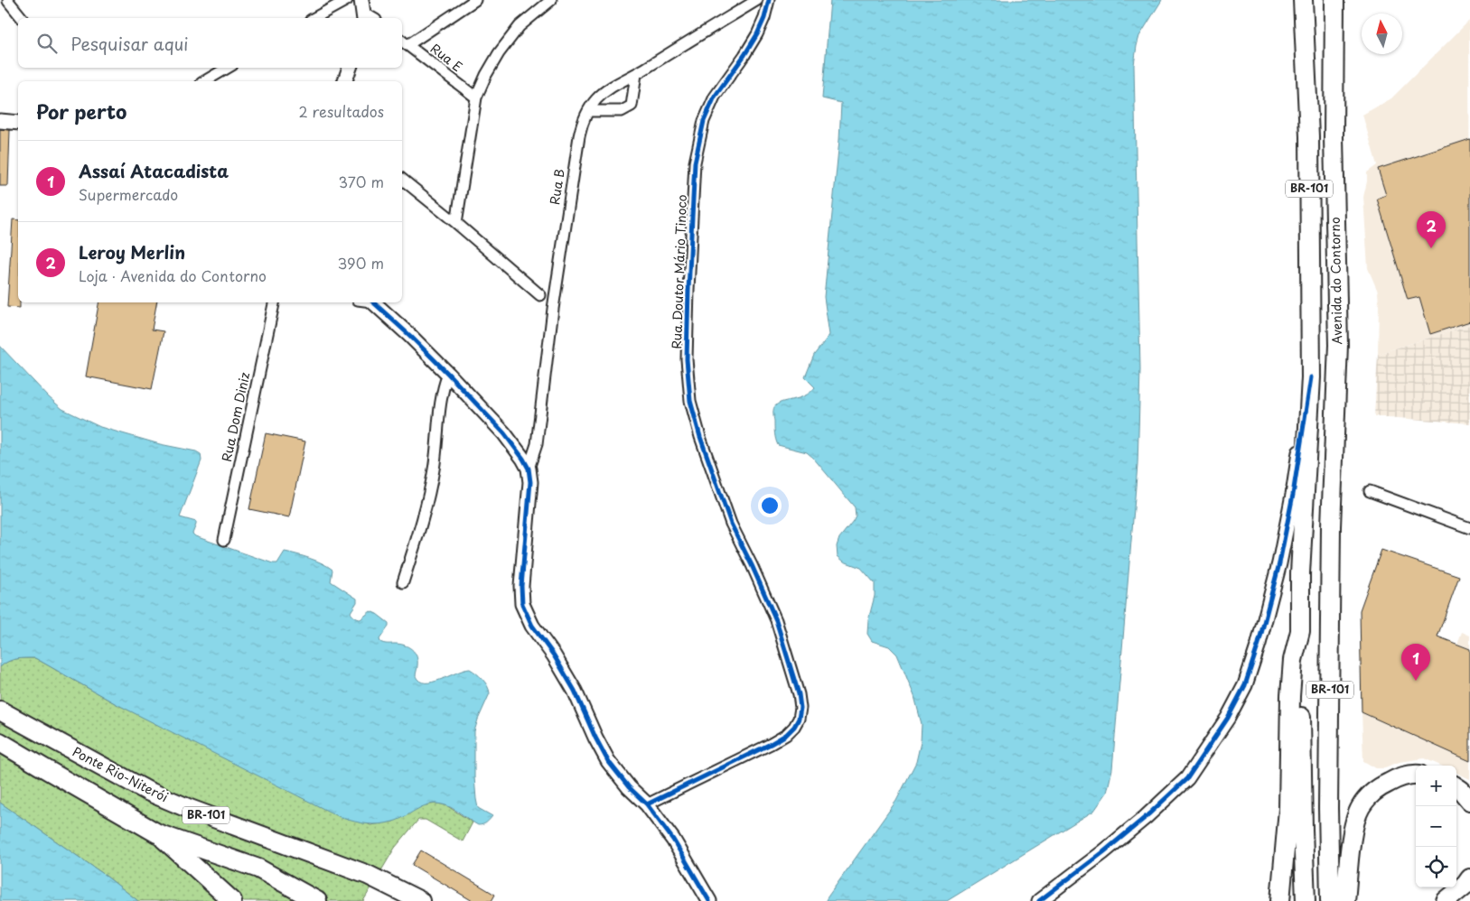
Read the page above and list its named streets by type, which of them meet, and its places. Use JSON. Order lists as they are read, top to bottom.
{
  "streets": {
    "highway": ["BR-101", "Avenida do Contorno", "Ponte Rio-Niterói"],
    "street": [
      "Rua E",
      "Rua B",
      "Rua Doutor Mário Tinoco",
      "Rua Dom Diniz"
    ]
  },
  "crossings": [
    ["BR-101", "Avenida do Contorno"]
  ],
  "north": "top",
  "page": {
    "search": "Pesquisar aqui",
    "heading": ["Por perto", "2 resultados"],
    "list": [
      {
        "mark": "1",
        "name": "Assaí Atacadista",
        "note": "Supermercado",
        "value": "370 m"
      },
      {
        "mark": "2",
        "name": "Leroy Merlin",
        "note": "Loja · Avenida do Contorno",
        "value": "390 m"
      }
    ],
    "pins": ["2", "1"],
    "map_buttons": ["+", "−"]
  }
}
